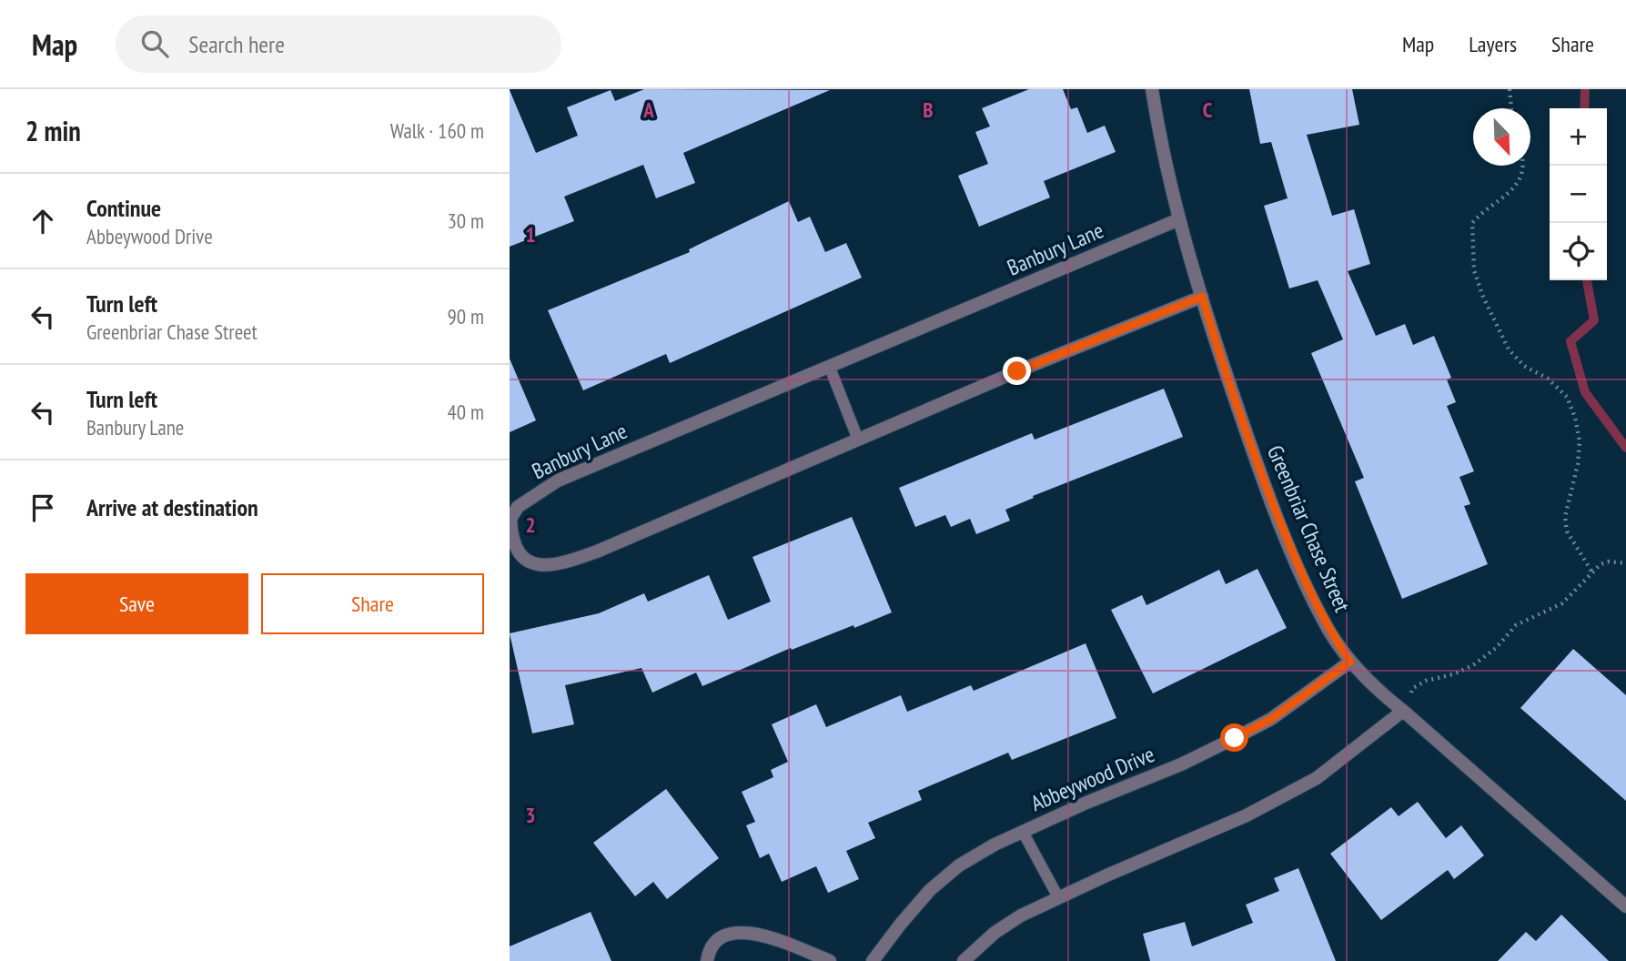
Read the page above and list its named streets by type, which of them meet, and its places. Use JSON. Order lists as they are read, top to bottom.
{
  "streets": {
    "street": ["Banbury Lane", "Greenbriar Chase Street", "Abbeywood Drive"]
  },
  "crossings": [
    ["Banbury Lane", "Greenbriar Chase Street"],
    ["Greenbriar Chase Street", "Abbeywood Drive"]
  ],
  "north": "bottom right",
  "page": {
    "header": "Map",
    "search": "Search here",
    "nav": ["Map", "Layers", "Share"],
    "heading": ["2 min", "Walk · 160 m"],
    "map_buttons": ["+", "−"],
    "list": [
      ["Continue", "Abbeywood Drive", "30 m"],
      ["Turn left", "Greenbriar Chase Street", "90 m"],
      ["Turn left", "Banbury Lane", "40 m"],
      "Arrive at destination"
    ],
    "buttons": ["Save", "Share"]
  },
  "grid": {
    "columns": ["A", "B", "C"],
    "rows": ["1", "2", "3"]
  }
}
